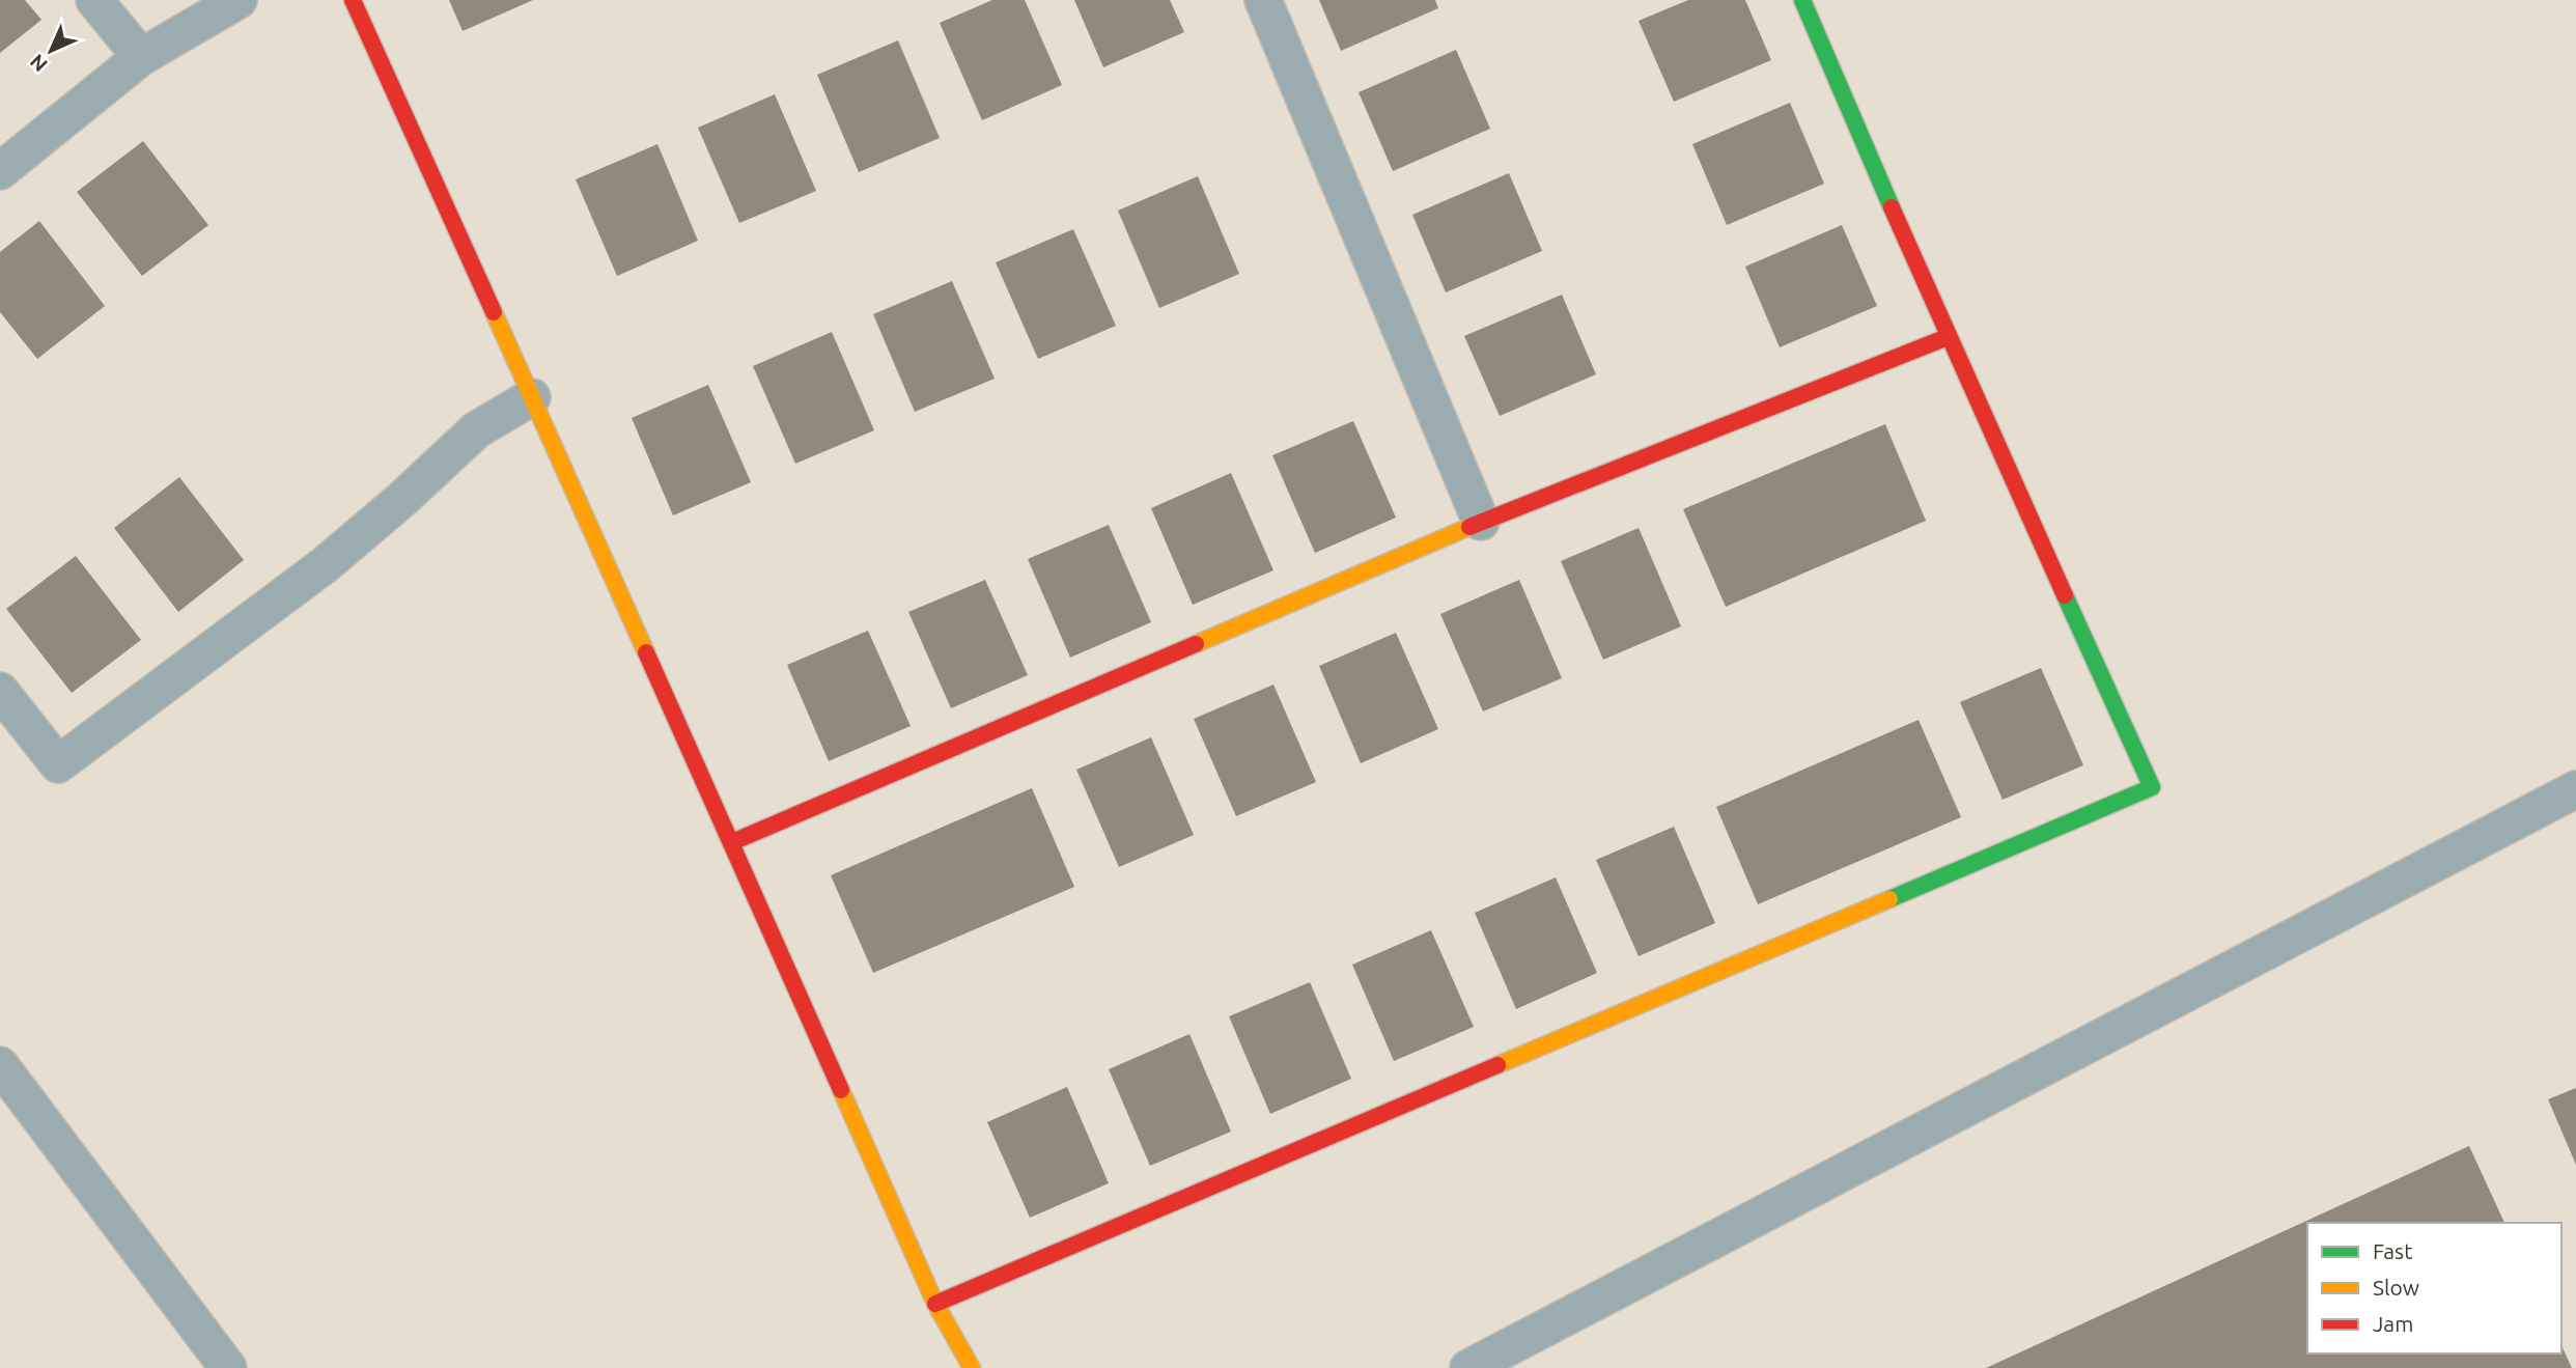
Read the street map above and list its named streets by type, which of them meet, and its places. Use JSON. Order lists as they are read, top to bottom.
{
  "legend": ["Fast", "Slow", "Jam"],
  "north": "bottom left"
}
